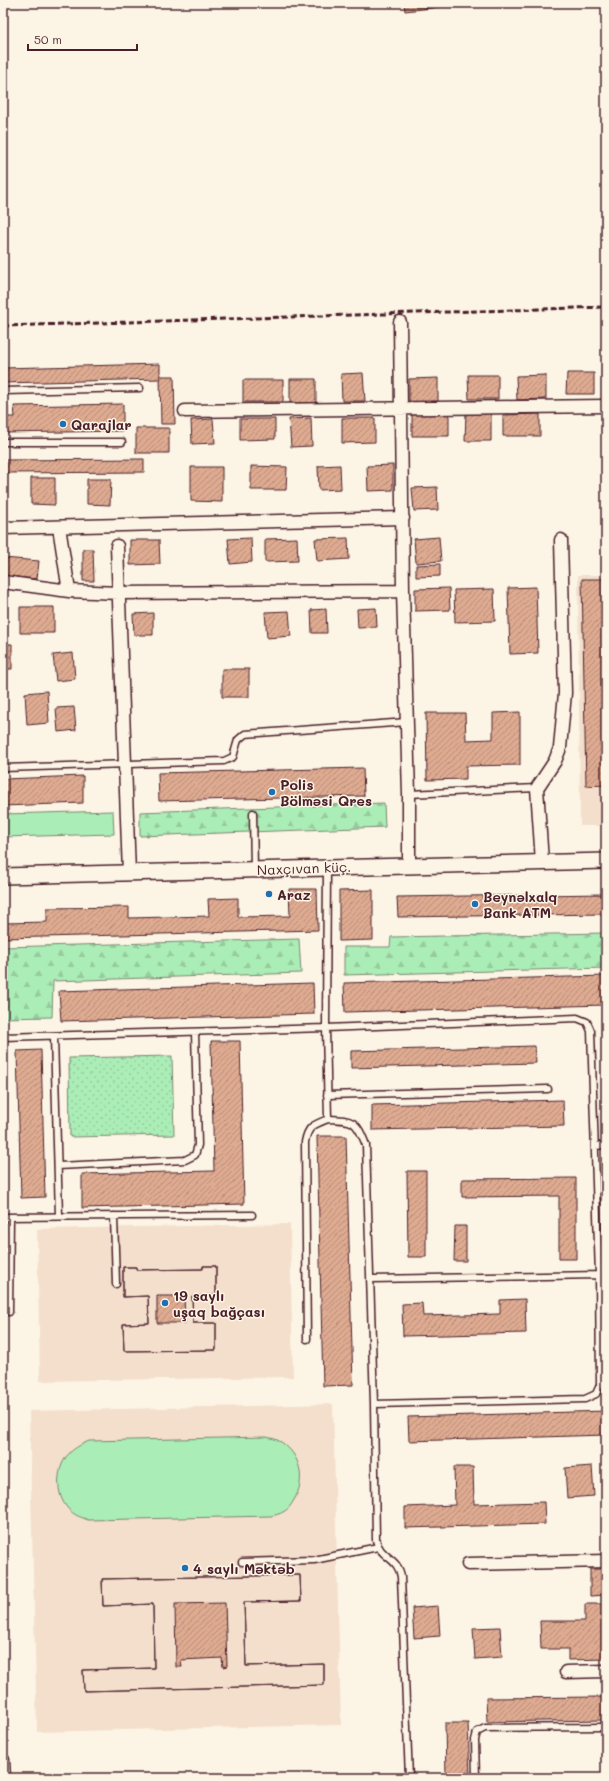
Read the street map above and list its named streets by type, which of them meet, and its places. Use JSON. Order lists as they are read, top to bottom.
{
  "streets": {
    "street": ["Naxçıvan küç."]
  },
  "places": [
    "Qarajlar",
    "Polis Bölməsi Qres",
    "Araz",
    "Beynəlxalq Bank ATM",
    "19 saylı uşaq bağçası",
    "4 saylı Məktəb"
  ],
  "scale_bar": "50 m"
}
